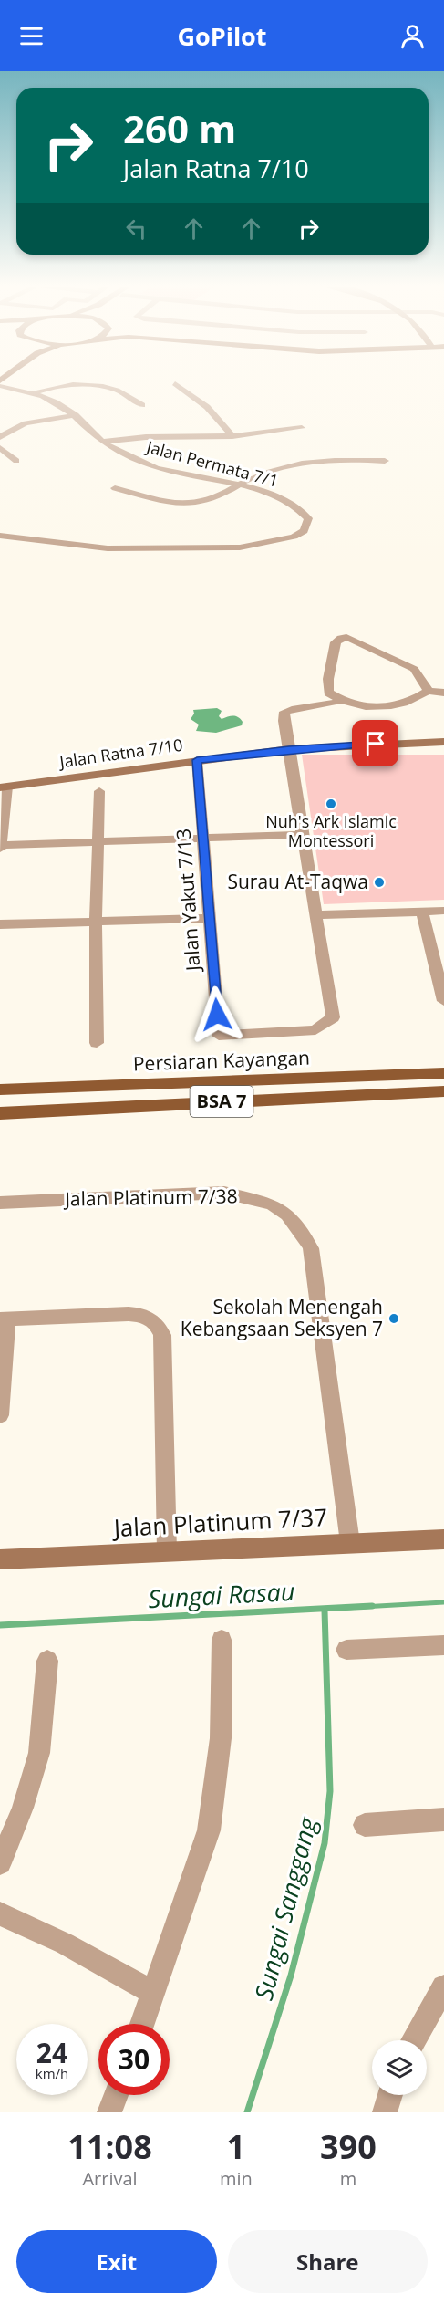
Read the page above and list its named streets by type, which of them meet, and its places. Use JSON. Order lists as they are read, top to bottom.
{
  "streets": {
    "main road": [
      "Jalan Ratna 7/10",
      "Persiaran Kayangan",
      "BSA 7",
      "Jalan Platinum 7/37"
    ],
    "street": ["Jalan Permata 7/1", "Jalan Yakut 7/13", "Jalan Platinum 7/38"]
  },
  "crossings": [
    ["Jalan Ratna 7/10", "Jalan Yakut 7/13"],
    ["Jalan Platinum 7/38", "Jalan Platinum 7/37"]
  ],
  "water": ["Sungai Rasau", "Sungai Sanggang"],
  "places": ["Nuh's Ark Islamic Montessori", "Surau At-Taqwa", "Sekolah Menengah Kebangsaan Seksyen 7"],
  "page": {
    "header": "GoPilot",
    "turn": ["260 m", "Jalan Ratna 7/10"],
    "speed": "24 km/h",
    "limit": "30",
    "eta": [
      "11:08",
      "Arrival",
      "1",
      "min",
      "390",
      "m"
    ],
    "buttons": ["Exit", "Share"]
  }
}
